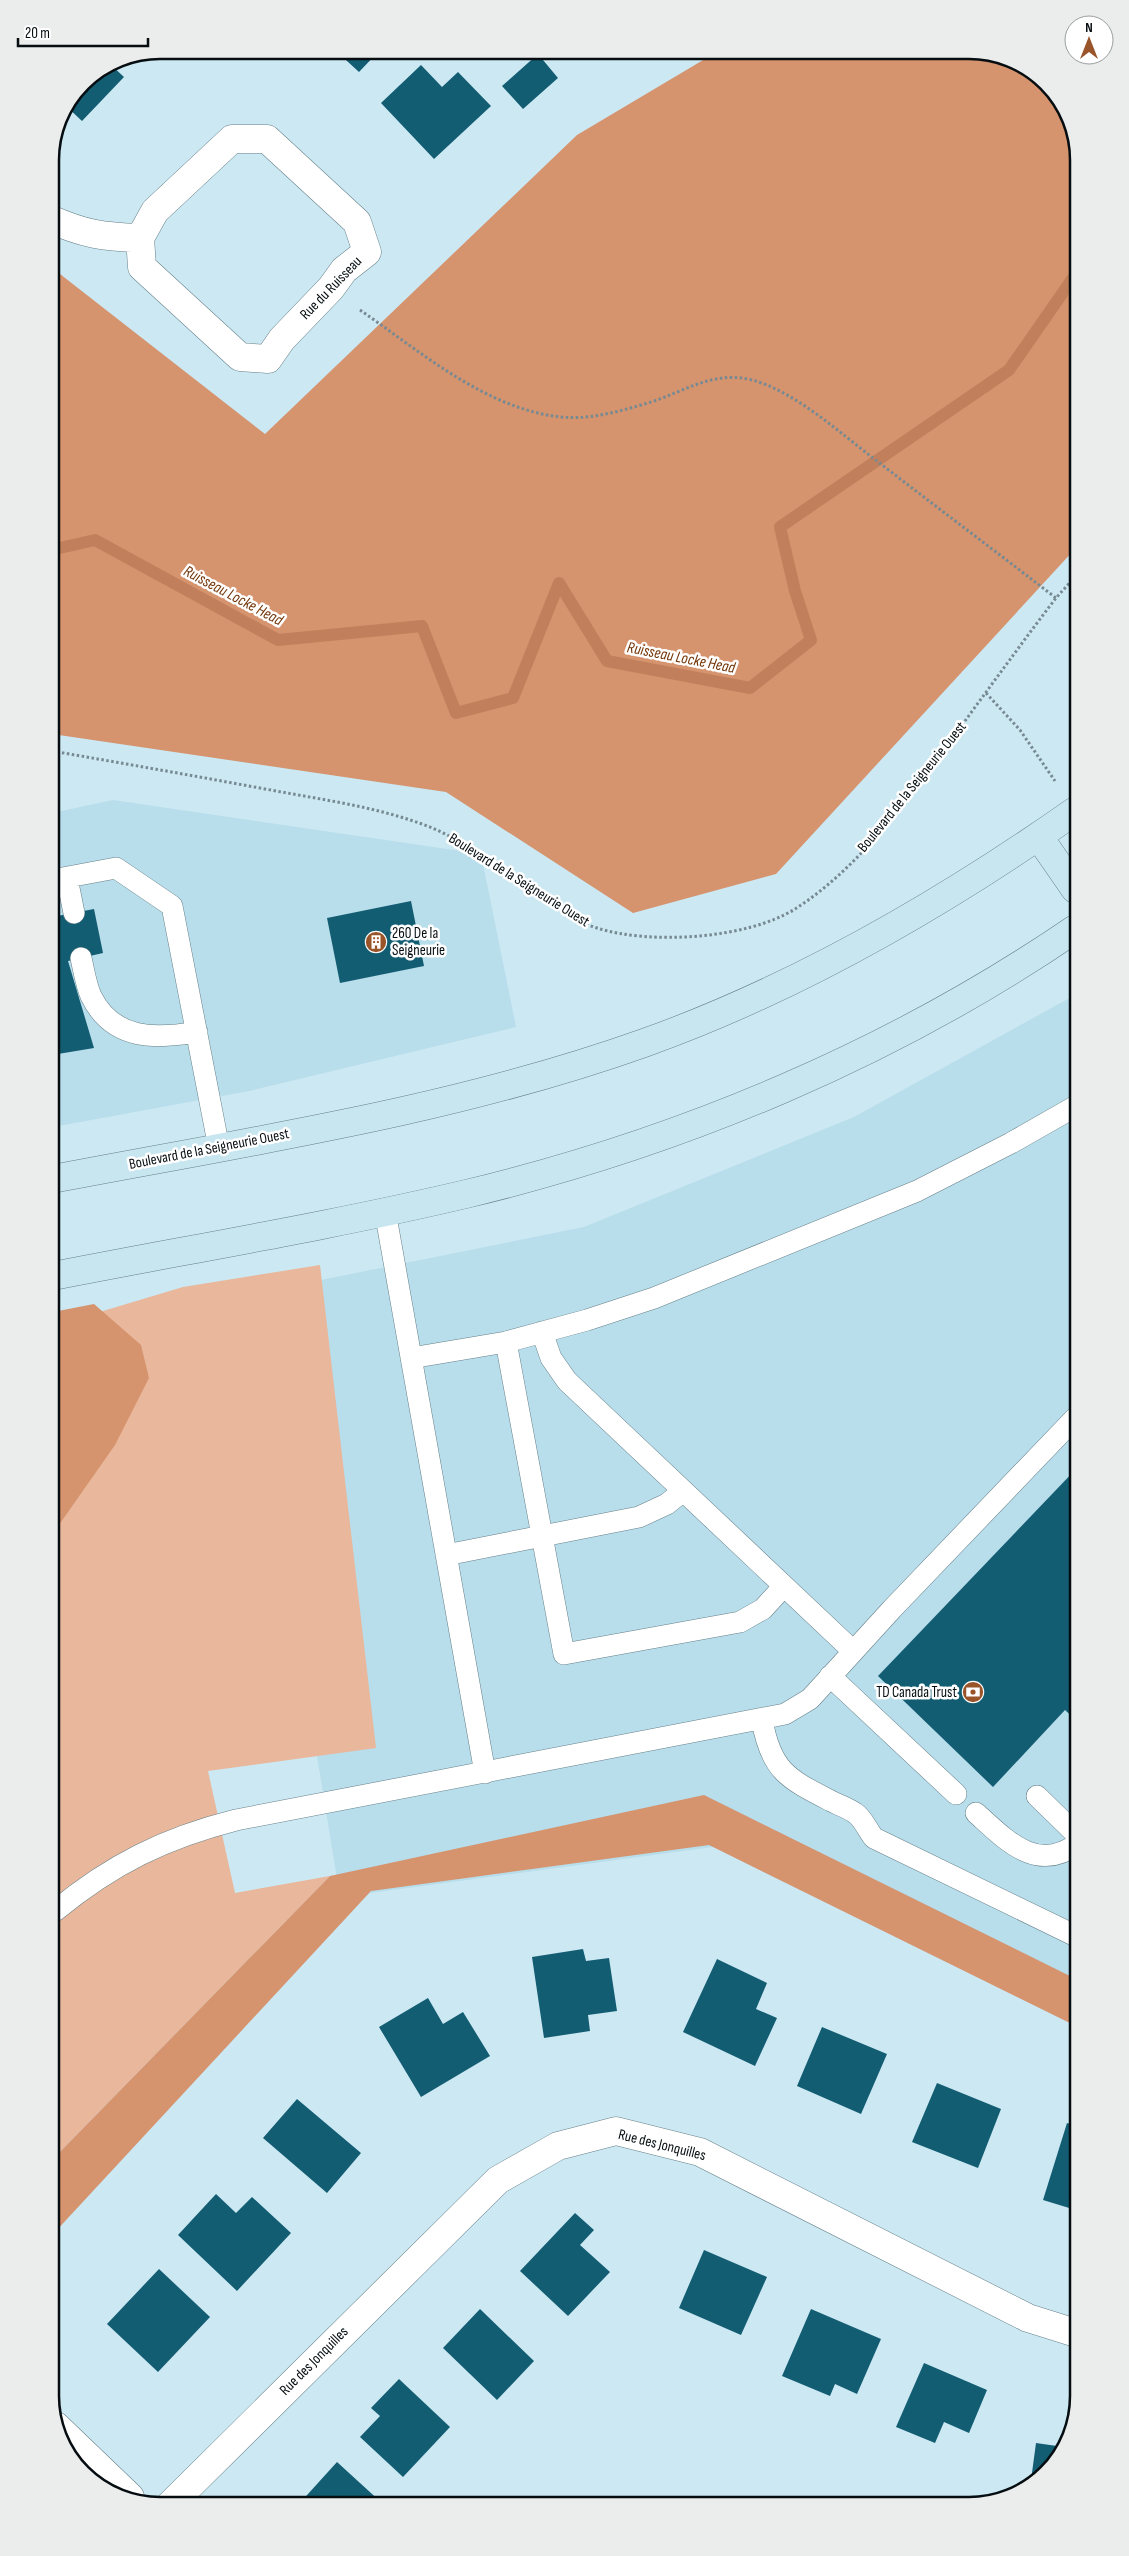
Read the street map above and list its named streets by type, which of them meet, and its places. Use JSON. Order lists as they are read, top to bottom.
{
  "streets": {
    "main road": ["Boulevard de la Seigneurie Ouest"],
    "street": ["Rue du Ruisseau", "Rue des Jonquilles"]
  },
  "water": ["Ruisseau Locke Head"],
  "places": {
    "building": ["260 De la Seigneurie"],
    "bank": ["TD Canada Trust"]
  },
  "scale_bar": "20 m",
  "north": "top"
}
